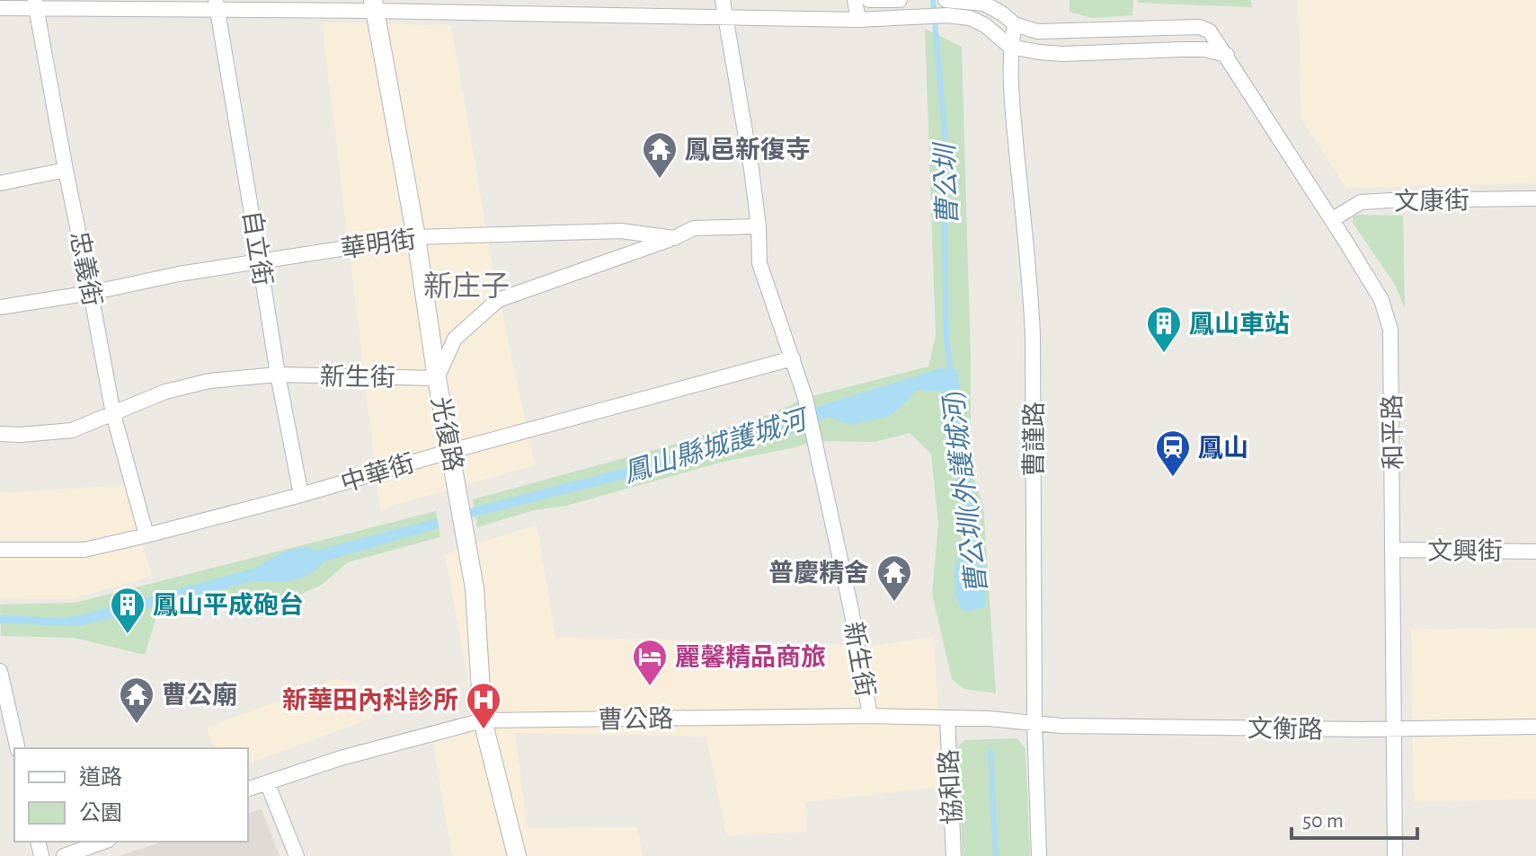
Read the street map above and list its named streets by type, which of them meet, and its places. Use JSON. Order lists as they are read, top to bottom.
{
  "streets": {
    "street": [
      "文康街",
      "華明街",
      "自立街",
      "忠義街",
      "新生街",
      "和平路",
      "光復路",
      "曹謹路",
      "中華街",
      "文興街",
      "曹公路",
      "文衡路",
      "協和路"
    ]
  },
  "crossings": [
    ["文康街", "和平路"],
    ["華明街", "自立街"],
    ["華明街", "忠義街"],
    ["華明街", "新生街"],
    ["華明街", "光復路"],
    ["自立街", "新生街"],
    ["自立街", "中華街"],
    ["忠義街", "新生街"],
    ["忠義街", "中華街"],
    ["新生街", "光復路"],
    ["新生街", "中華街"],
    ["新生街", "曹公路"],
    ["和平路", "曹謹路"],
    ["和平路", "文興街"],
    ["和平路", "文衡路"],
    ["光復路", "中華街"],
    ["光復路", "曹公路"],
    ["曹謹路", "曹公路"],
    ["曹謹路", "文衡路"],
    ["曹公路", "文衡路"],
    ["曹公路", "協和路"]
  ],
  "districts": ["新庄子"],
  "water": ["曹公圳", "鳳山縣城護城河", "曹公圳(外護城河)"],
  "places": {
    "temple": ["鳳邑新復寺", "普慶精舍", "曹公廟"],
    "building": ["鳳山車站", "鳳山平成砲台"],
    "station": ["鳳山"],
    "hotel": ["麗馨精品商旅"],
    "hospital": ["新華田內科診所"]
  },
  "legend": ["道路", "公園"],
  "scale_bar": "50 m"
}
